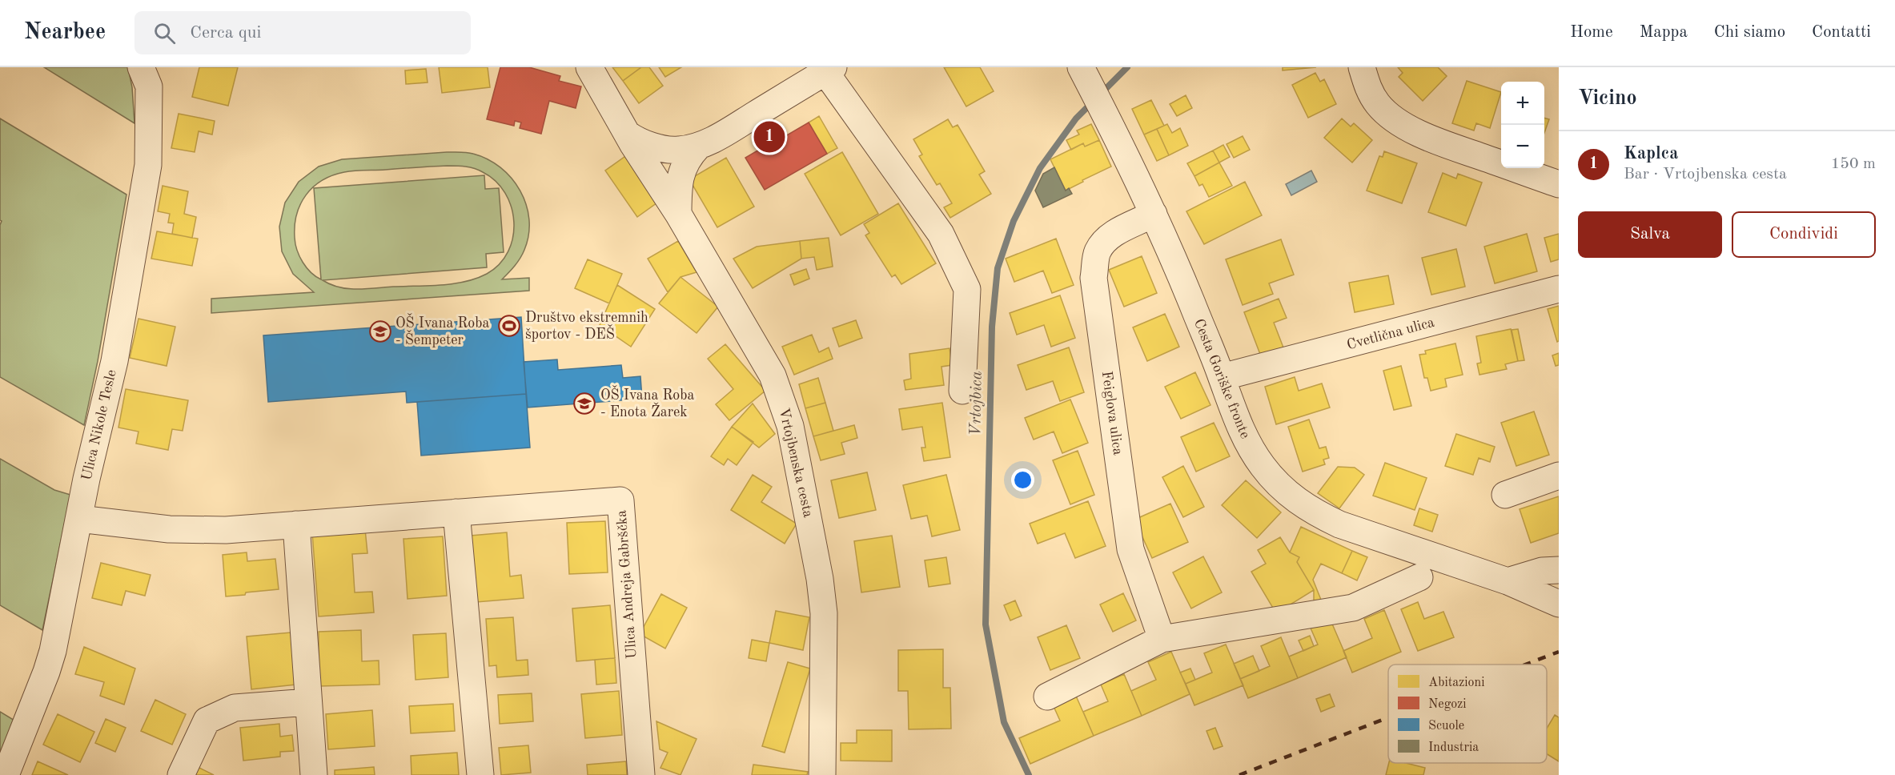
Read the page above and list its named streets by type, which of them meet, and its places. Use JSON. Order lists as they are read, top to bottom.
{
  "streets": {
    "street": [
      "Cvetlična ulica",
      "Cesta Goriške fronte",
      "Feiglova ulica",
      "Ulica Nikole Tesle",
      "Vrtojbenska cesta",
      "Ulica Andreja Gabrščka"
    ]
  },
  "crossings": [
    ["Cvetlična ulica", "Cesta Goriške fronte"],
    ["Cesta Goriške fronte", "Feiglova ulica"],
    ["Ulica Nikole Tesle", "Ulica Andreja Gabrščka"]
  ],
  "water": ["Vrtojbica"],
  "places": {
    "sports": ["Društvo ekstremnih športov - DEŠ"],
    "school or university": ["OŠ Ivana Roba - Šempeter", "OŠ Ivana Roba - Enota Žarek"]
  },
  "legend": [
    "Abitazioni",
    "Negozi",
    "Scuole",
    "Industria"
  ],
  "page": {
    "header": "Nearbee",
    "search": "Cerca qui",
    "nav": [
      "Home",
      "Mappa",
      "Chi siamo",
      "Contatti"
    ],
    "heading": "Vicino",
    "map_buttons": ["+", "−"],
    "pins": "1",
    "list": [
      {
        "mark": "1",
        "name": "Kaplca",
        "note": "Bar · Vrtojbenska cesta",
        "value": "150 m"
      }
    ],
    "buttons": ["Salva", "Condividi"]
  }
}
